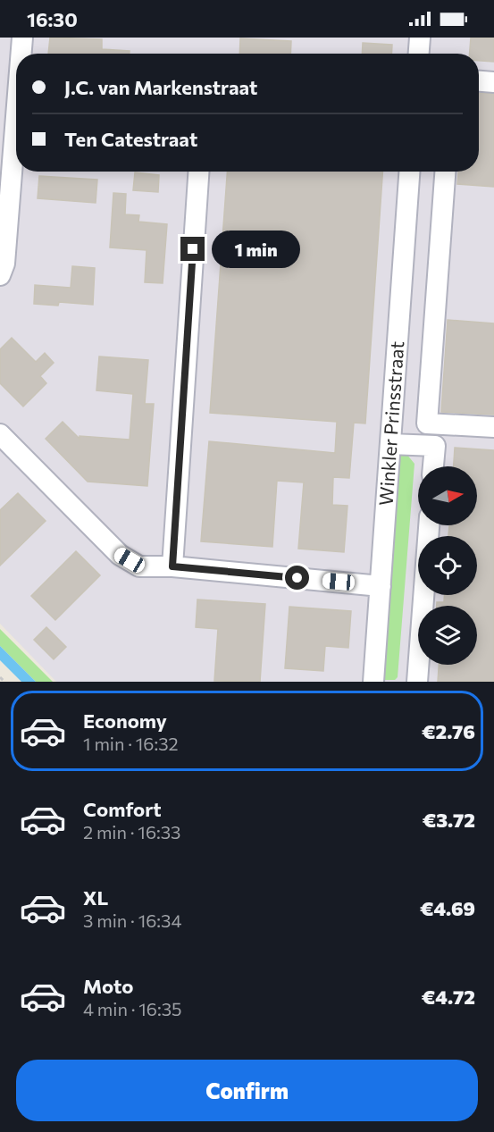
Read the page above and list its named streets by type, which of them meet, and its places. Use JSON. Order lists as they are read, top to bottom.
{
  "streets": {
    "street": ["Winkler Prinsstraat"]
  },
  "north": "right",
  "page": {
    "status": "16:30",
    "banner": ["J.C. van Markenstraat", "Ten Catestraat"],
    "bubble": "1 min",
    "list": [
      {
        "name": "Economy",
        "note": "1 min · 16:32",
        "value": "€2.76"
      },
      {
        "name": "Comfort",
        "note": "2 min · 16:33",
        "value": "€3.72"
      },
      {
        "name": "XL",
        "note": "3 min · 16:34",
        "value": "€4.69"
      },
      {
        "name": "Moto",
        "note": "4 min · 16:35",
        "value": "€4.72"
      }
    ],
    "buttons": "Confirm"
  }
}
